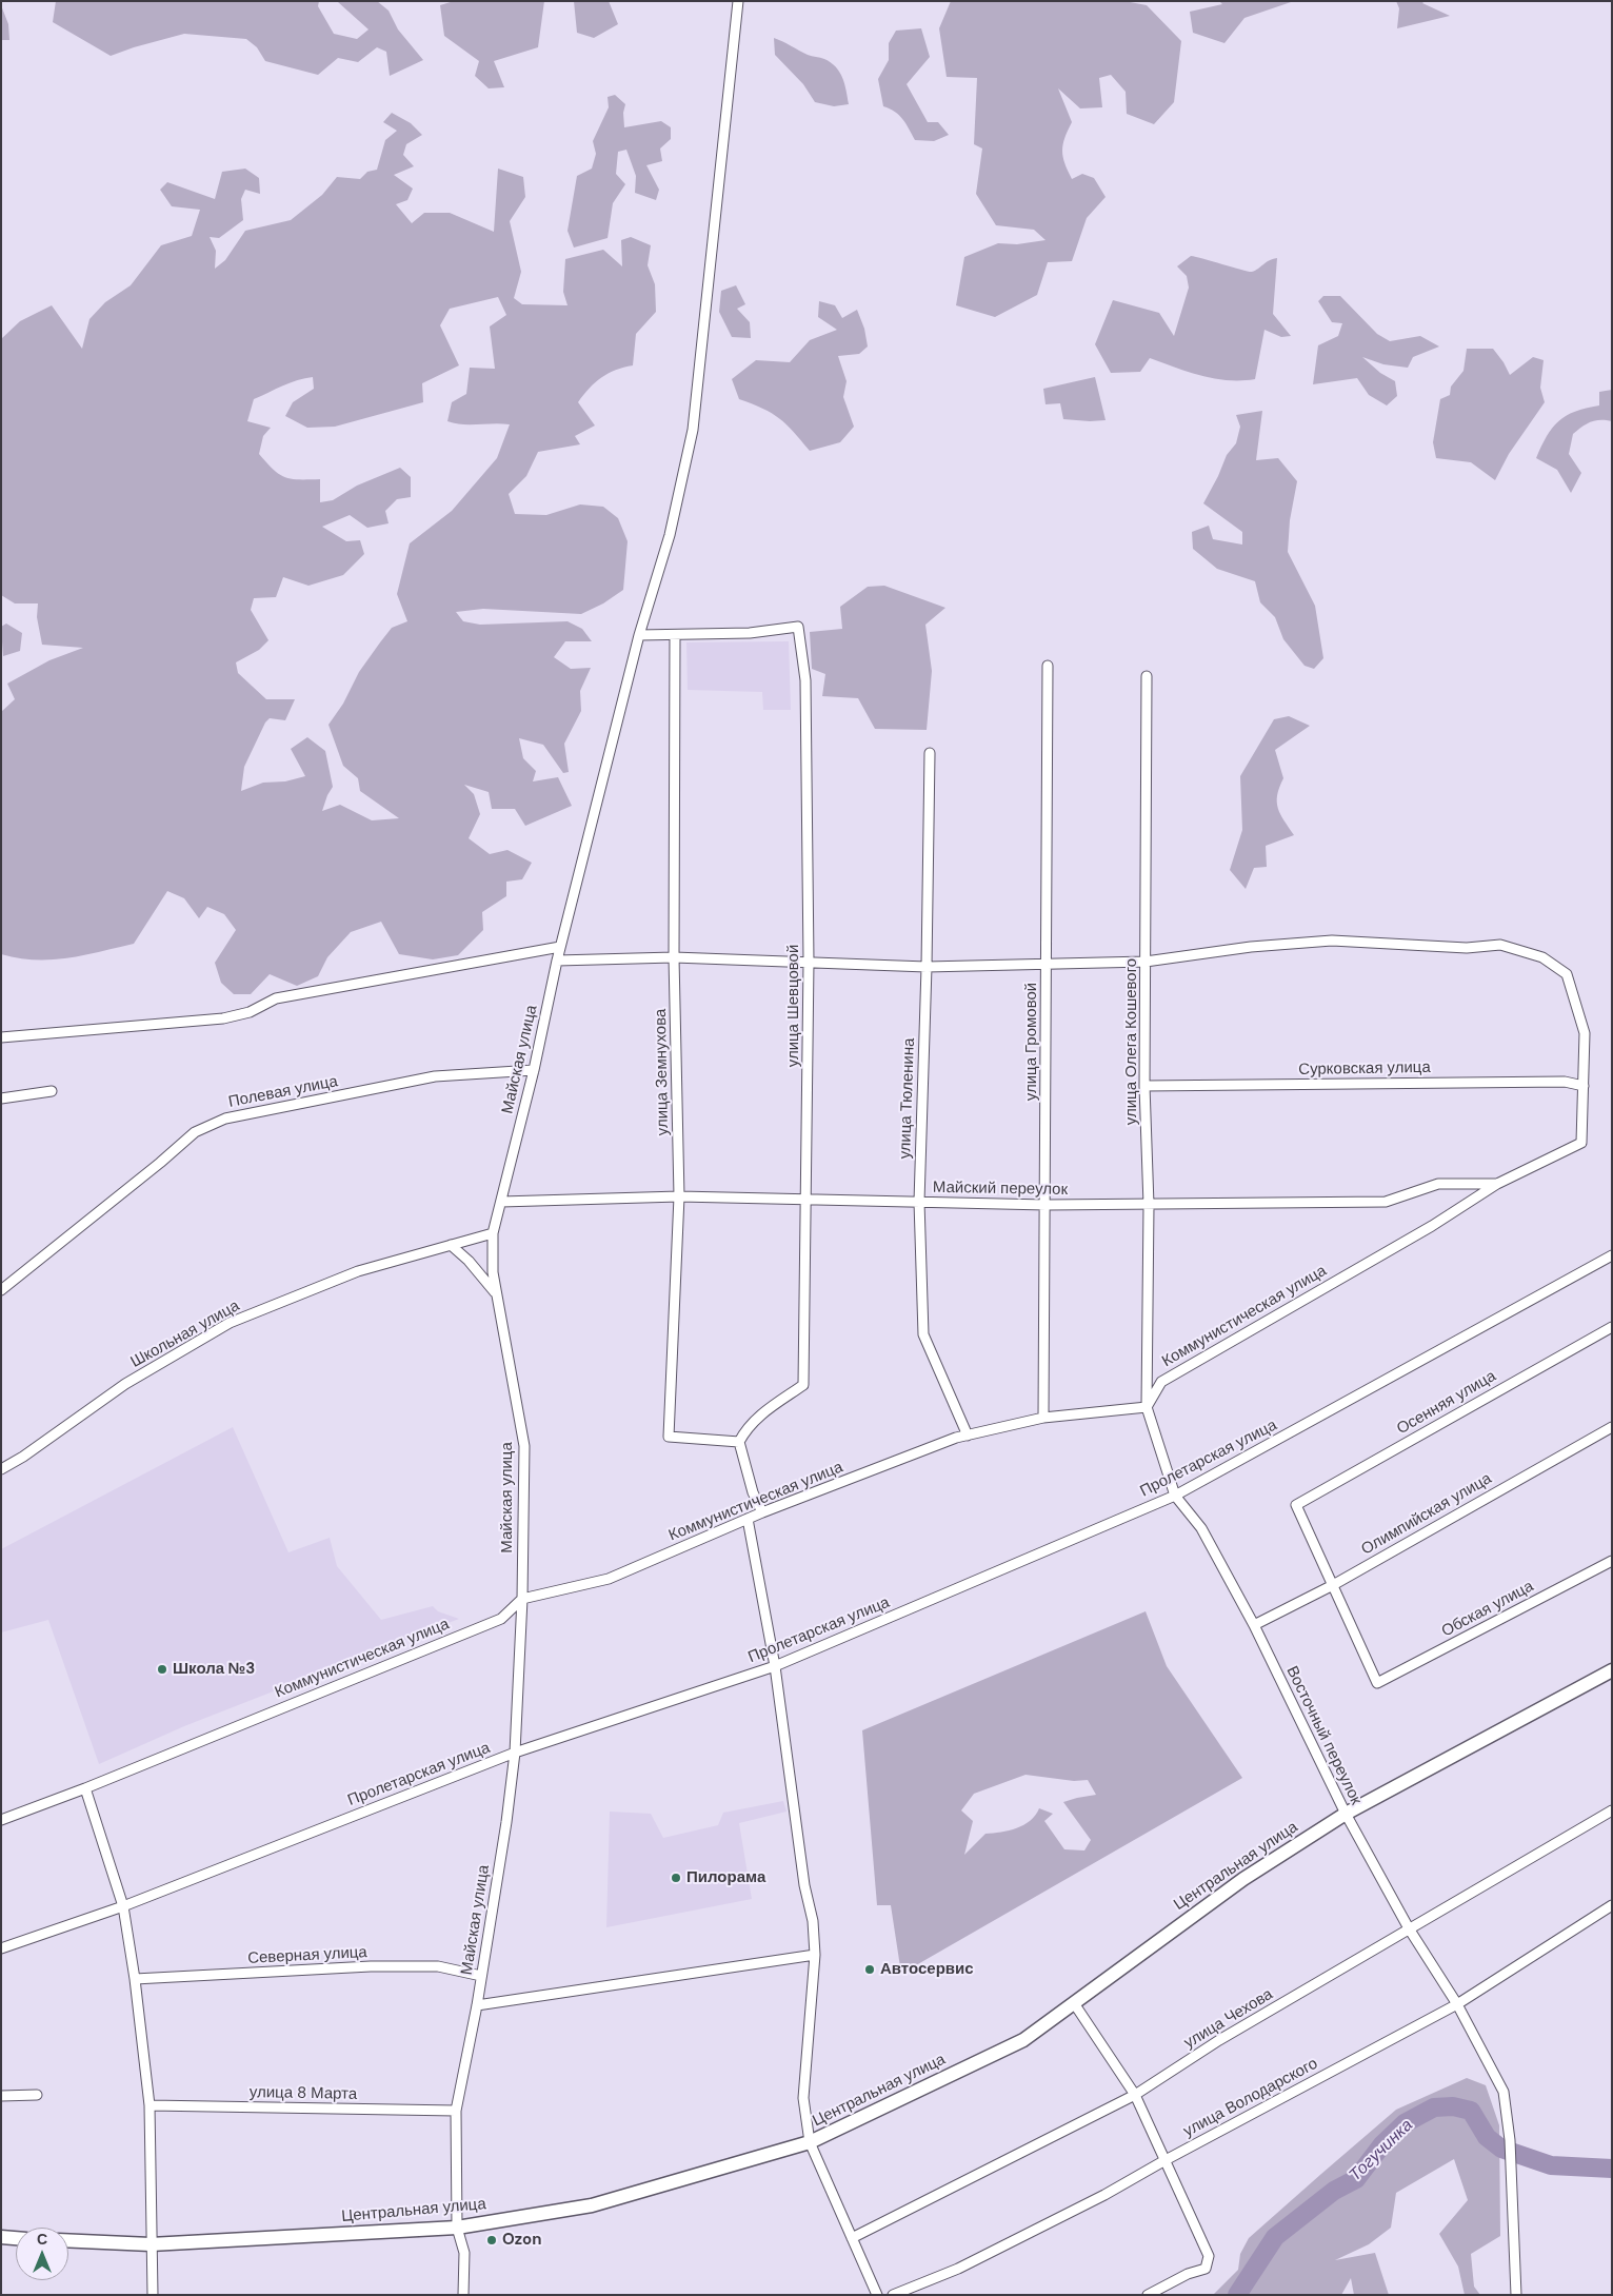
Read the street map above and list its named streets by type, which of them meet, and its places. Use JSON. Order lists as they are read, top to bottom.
{
  "streets": {
    "main road": ["Центральная улица"],
    "street": [
      "улица Шевцовой",
      "улица Громовой",
      "улица Олега Кошевого",
      "Майская улица",
      "Сурковская улица",
      "улица Земнухова",
      "Полевая улица",
      "улица Тюленина",
      "Майский переулок",
      "Коммунистическая улица",
      "Школьная улица",
      "Осенняя улица",
      "Пролетарская улица",
      "Олимпийская улица",
      "Обская улица",
      "Восточный переулок",
      "Северная улица",
      "улица Чехова",
      "улица 8 Марта",
      "улица Володарского"
    ]
  },
  "crossings": [
    ["улица Шевцовой", "улица Земнухова"],
    ["улица Шевцовой", "Майский переулок"],
    ["улица Громовой", "Майский переулок"],
    ["улица Громовой", "Коммунистическая улица"],
    ["улица Олега Кошевого", "Сурковская улица"],
    ["улица Олега Кошевого", "Майский переулок"],
    ["улица Олега Кошевого", "Коммунистическая улица"],
    ["улица Олега Кошевого", "Восточный переулок"],
    ["Майская улица", "Полевая улица"],
    ["Майская улица", "Майский переулок"],
    ["Майская улица", "Коммунистическая улица"],
    ["Майская улица", "Школьная улица"],
    ["Майская улица", "Пролетарская улица"],
    ["Майская улица", "Центральная улица"],
    ["Майская улица", "Северная улица"],
    ["Майская улица", "улица 8 Марта"],
    ["Сурковская улица", "Коммунистическая улица"],
    ["улица Земнухова", "Майский переулок"],
    ["улица Тюленина", "Майский переулок"],
    ["улица Тюленина", "Коммунистическая улица"],
    ["Майский переулок", "Коммунистическая улица"],
    ["Коммунистическая улица", "Восточный переулок"],
    ["Осенняя улица", "Олимпийская улица"],
    ["Осенняя улица", "Обская улица"],
    ["Пролетарская улица", "Восточный переулок"],
    ["Олимпийская улица", "Обская улица"],
    ["Олимпийская улица", "Восточный переулок"],
    ["Восточный переулок", "Центральная улица"],
    ["Восточный переулок", "улица Чехова"],
    ["Восточный переулок", "улица Володарского"]
  ],
  "water": ["Тогучинка"],
  "places": [
    "Школа №3",
    "Пилорама",
    "Автосервис",
    "Ozon"
  ],
  "north": "top"
}
